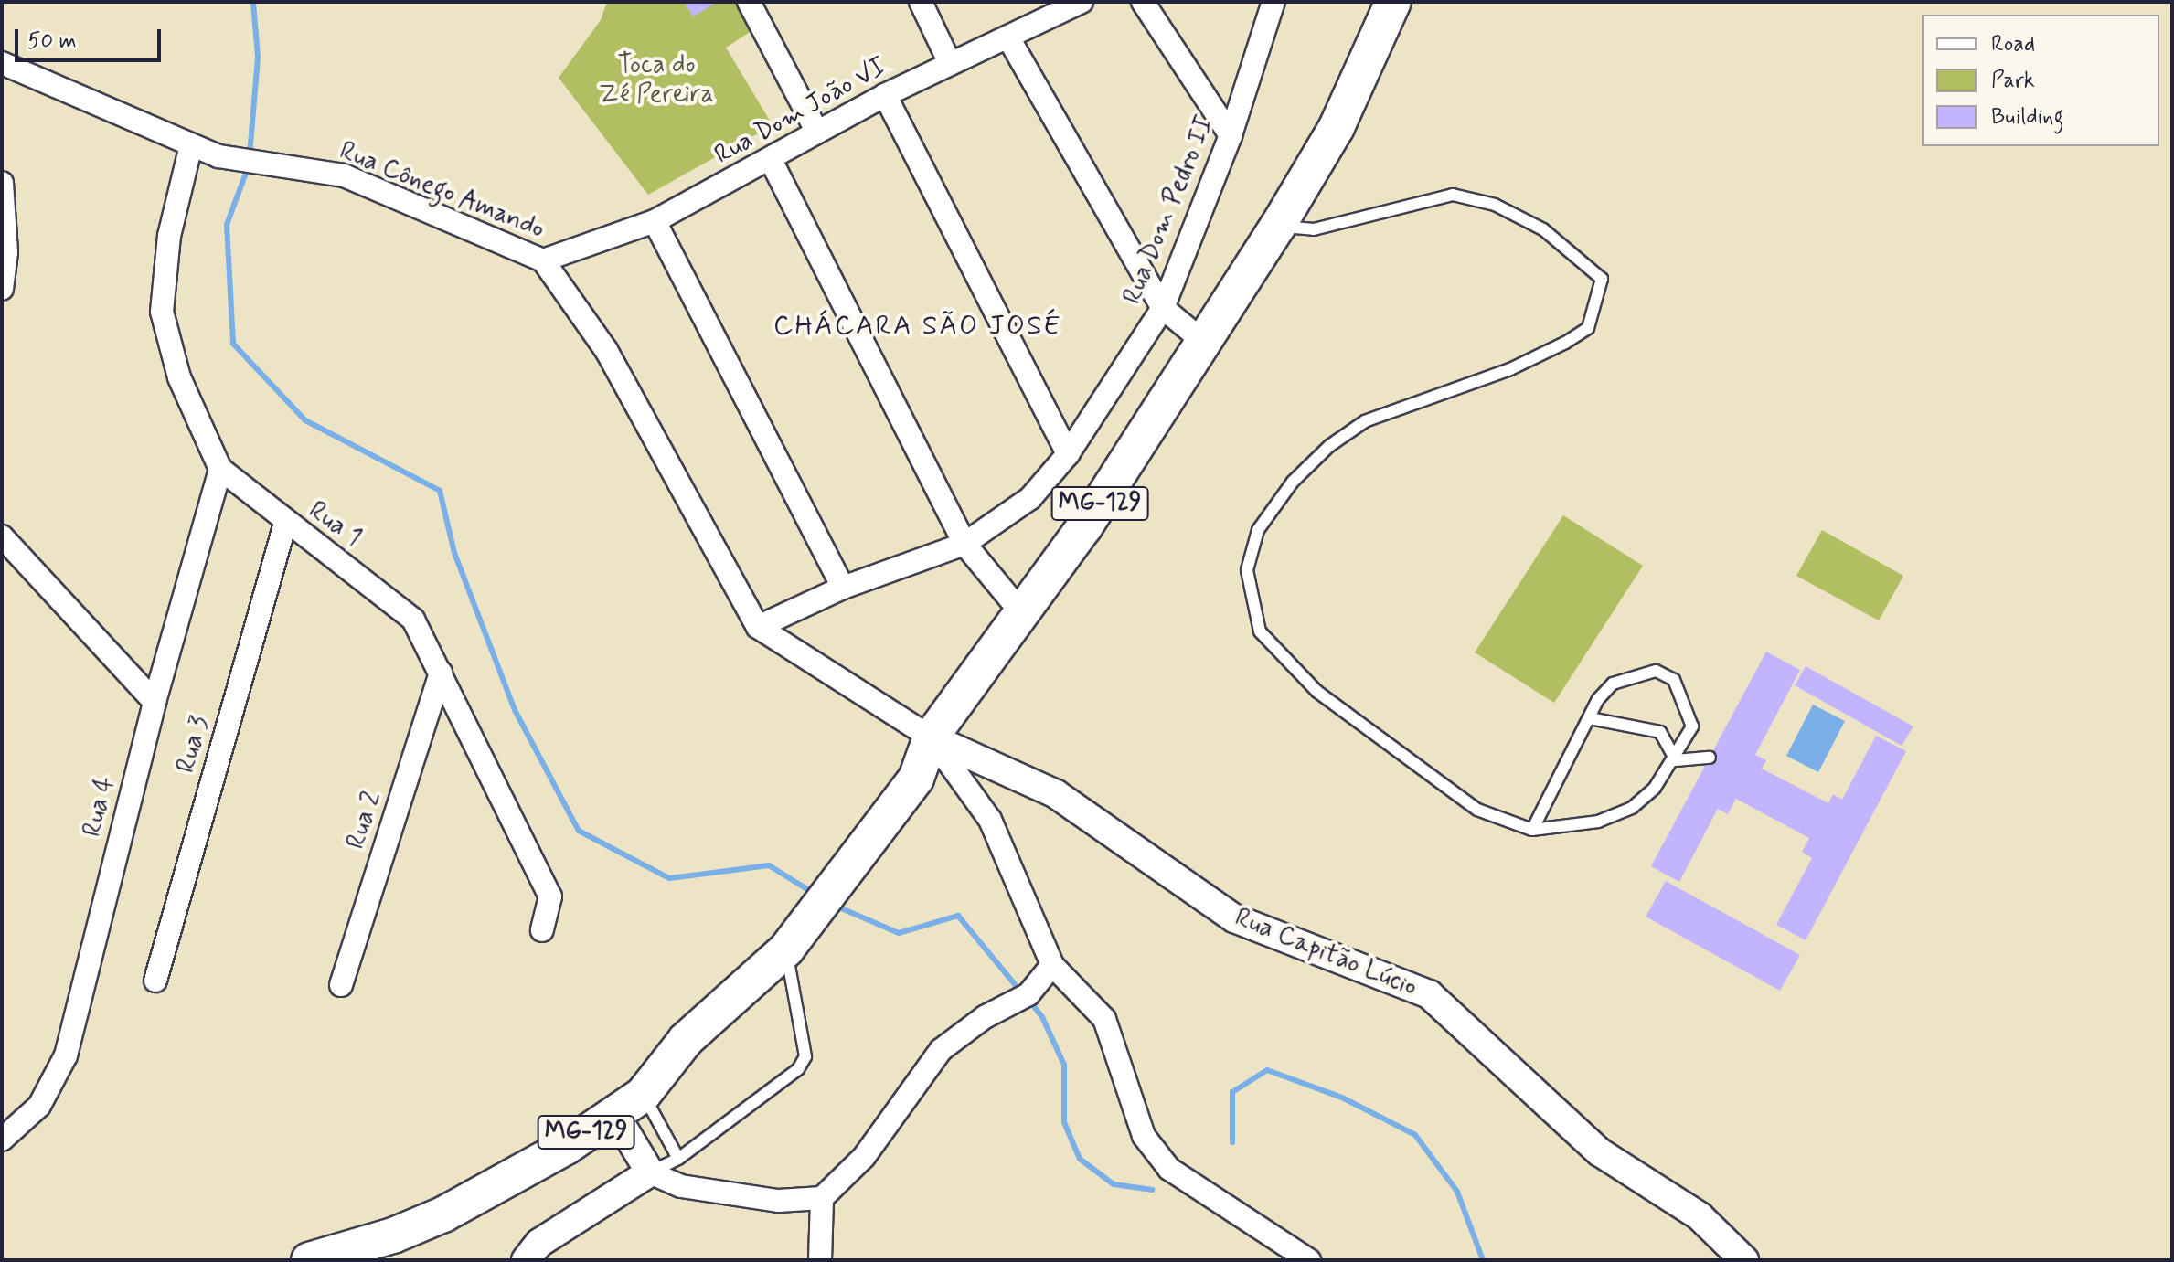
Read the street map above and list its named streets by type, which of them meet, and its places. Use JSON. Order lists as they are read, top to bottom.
{
  "streets": {
    "main road": ["MG-129"],
    "street": [
      "Rua Dom João VI",
      "Rua Cônego Amando",
      "Rua Dom Pedro II",
      "Rua 1",
      "Rua 3",
      "Rua 4",
      "Rua 2",
      "Rua Capitão Lúcio"
    ]
  },
  "crossings": [
    ["Rua Dom João VI", "Rua Cônego Amando"],
    ["Rua Cônego Amando", "Rua Dom Pedro II"],
    ["Rua Cônego Amando", "Rua 1"],
    ["Rua Cônego Amando", "Rua Capitão Lúcio"],
    ["Rua Dom Pedro II", "Rua Capitão Lúcio"],
    ["MG-129", "Rua Capitão Lúcio"],
    ["Rua 1", "Rua 3"],
    ["Rua 1", "Rua 4"],
    ["Rua 1", "Rua 2"]
  ],
  "districts": ["CHÁCARA SÃO JOSÉ"],
  "parks": ["Toca do Zé Pereira"],
  "legend": ["Road", "Park", "Building"],
  "scale_bar": "50 m"
}
